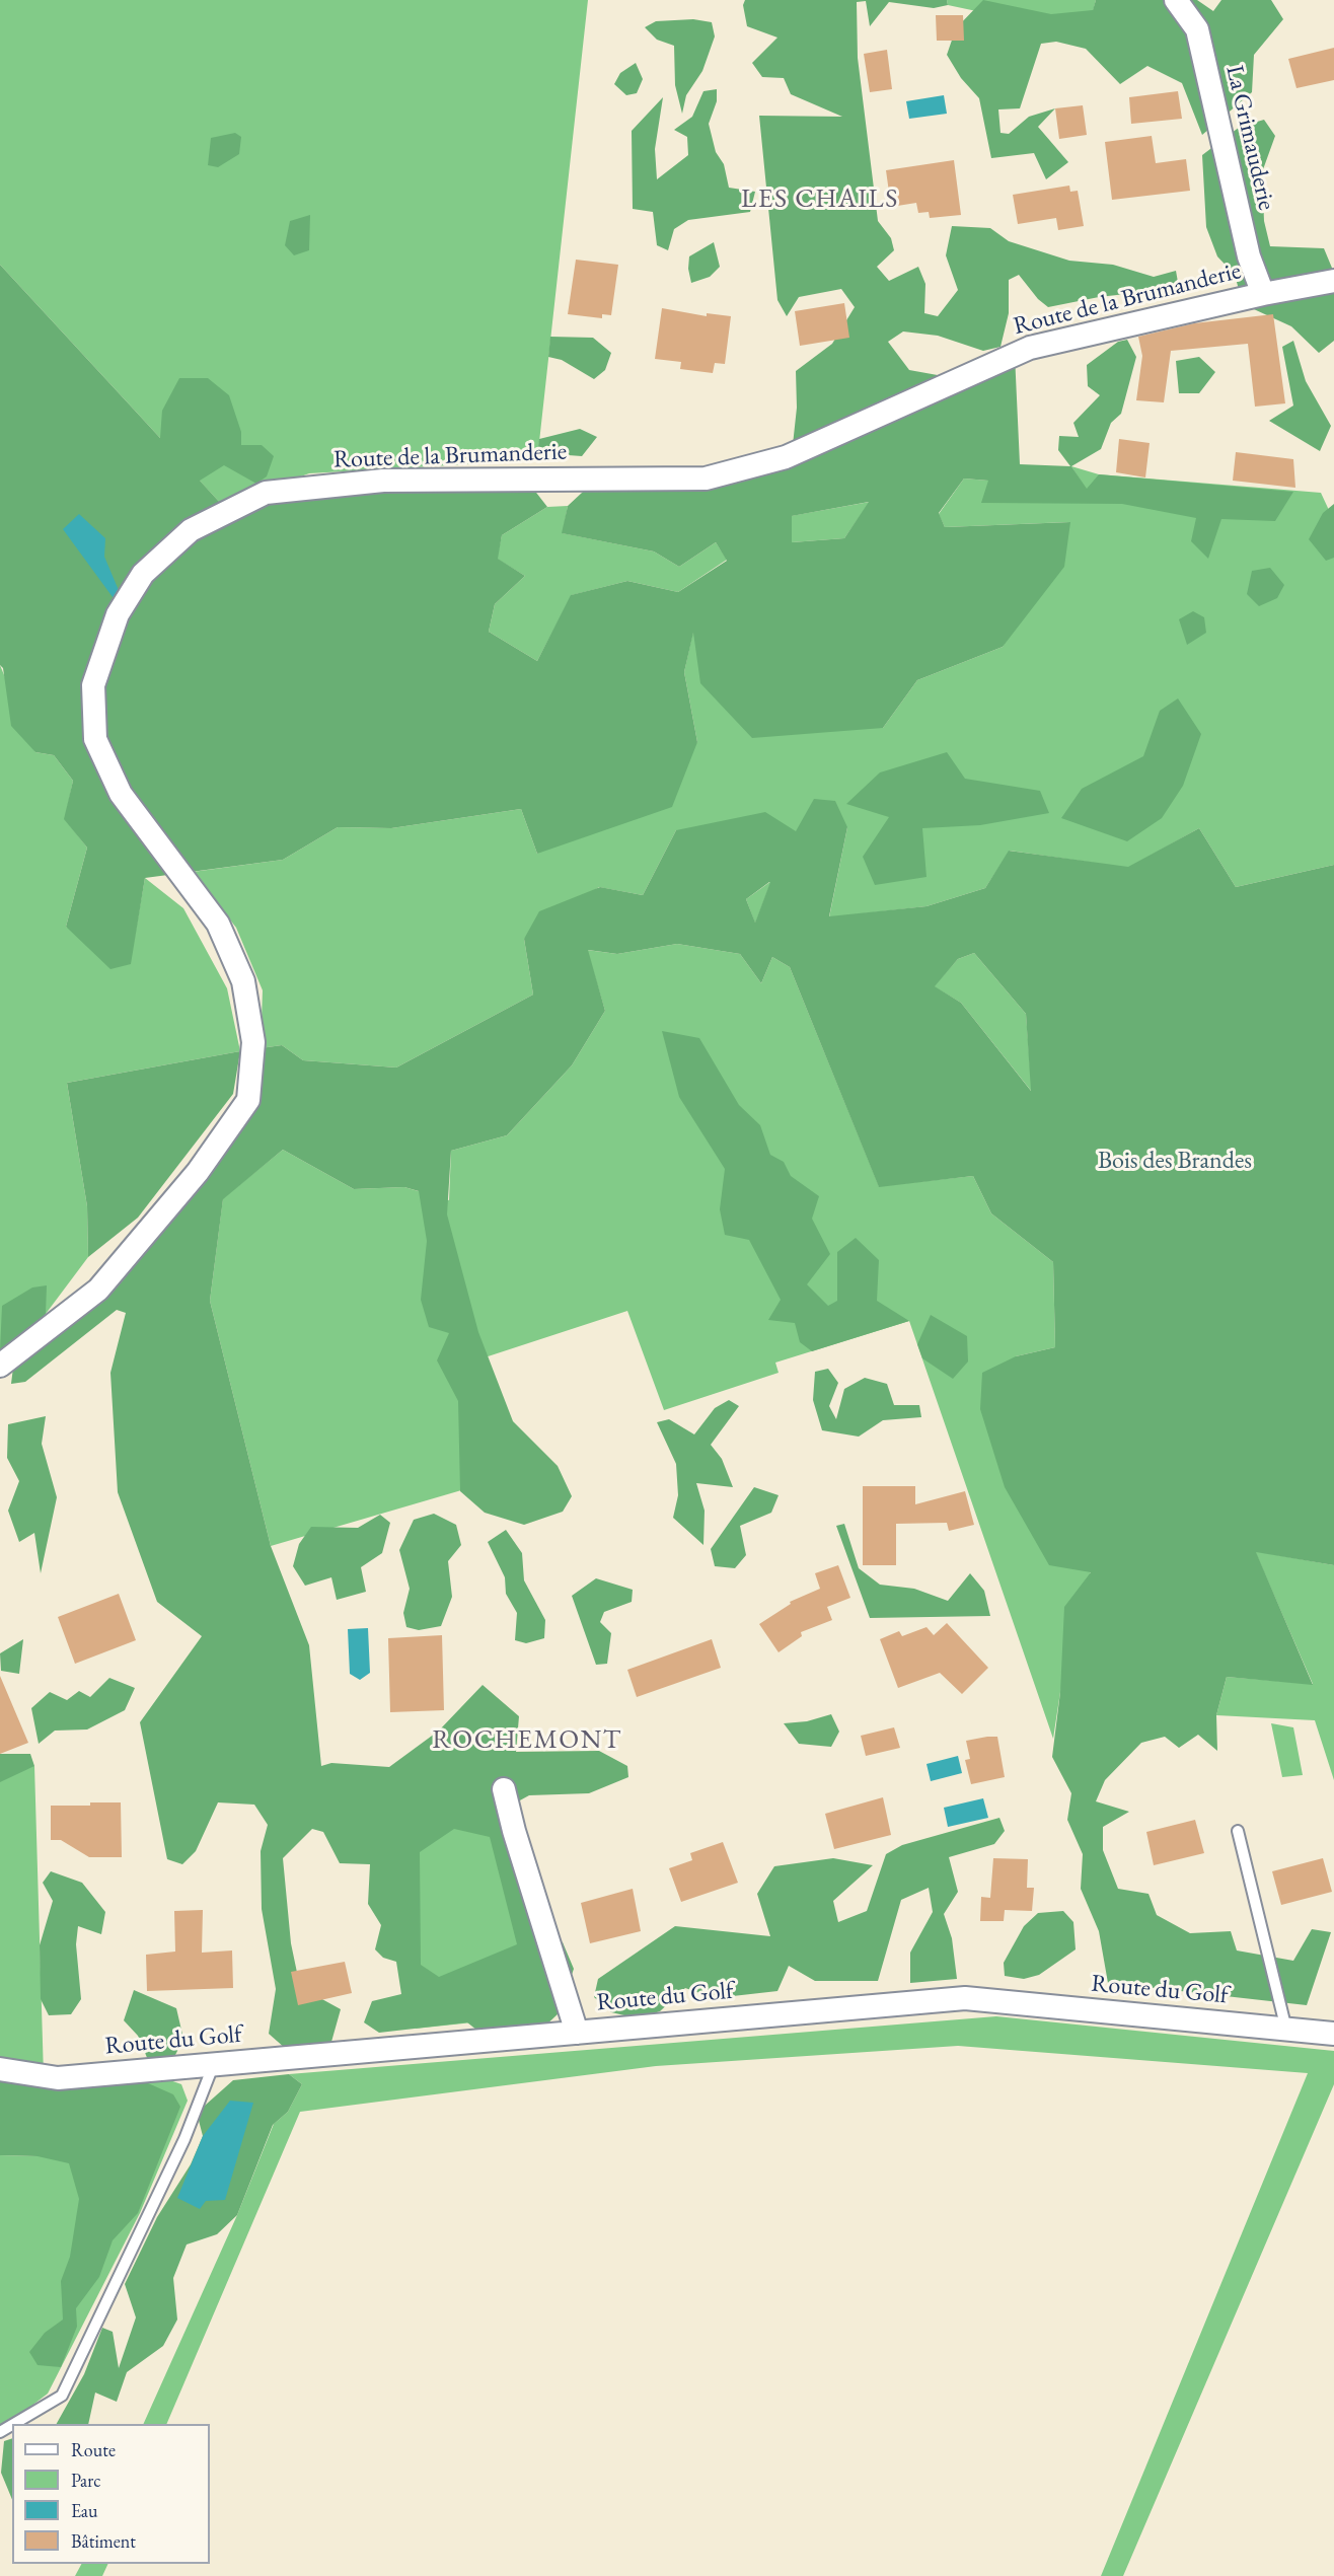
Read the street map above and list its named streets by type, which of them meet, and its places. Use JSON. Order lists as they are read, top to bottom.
{
  "streets": {
    "street": ["La Grimauderie", "Route de la Brumanderie", "Route du Golf"]
  },
  "crossings": [
    ["La Grimauderie", "Route de la Brumanderie"]
  ],
  "districts": ["LES CHAILS", "ROCHEMONT"],
  "parks": ["Bois des Brandes"],
  "legend": [
    "Route",
    "Parc",
    "Eau",
    "Bâtiment"
  ]
}
